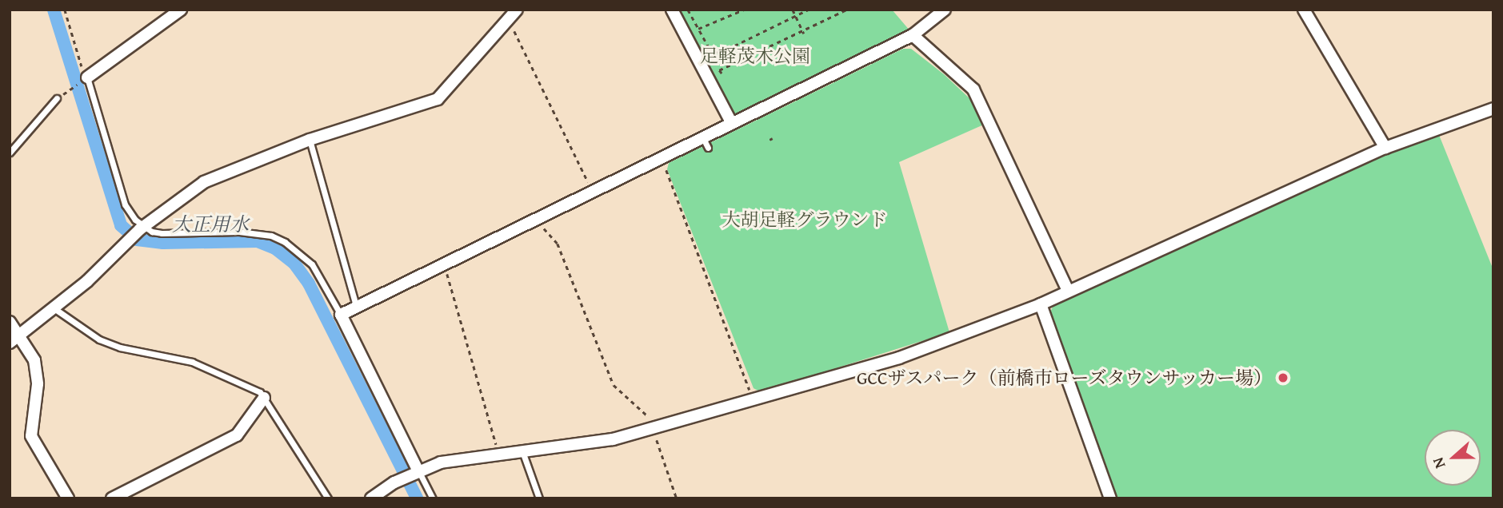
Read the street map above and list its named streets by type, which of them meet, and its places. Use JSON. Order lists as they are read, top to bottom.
{
  "water": ["大正用水"],
  "parks": ["足軽茂木公園", "大胡足軽グラウンド"],
  "places": ["GCCザスパーク（前橋市ローズタウンサッカー場）"],
  "north": "left"
}
